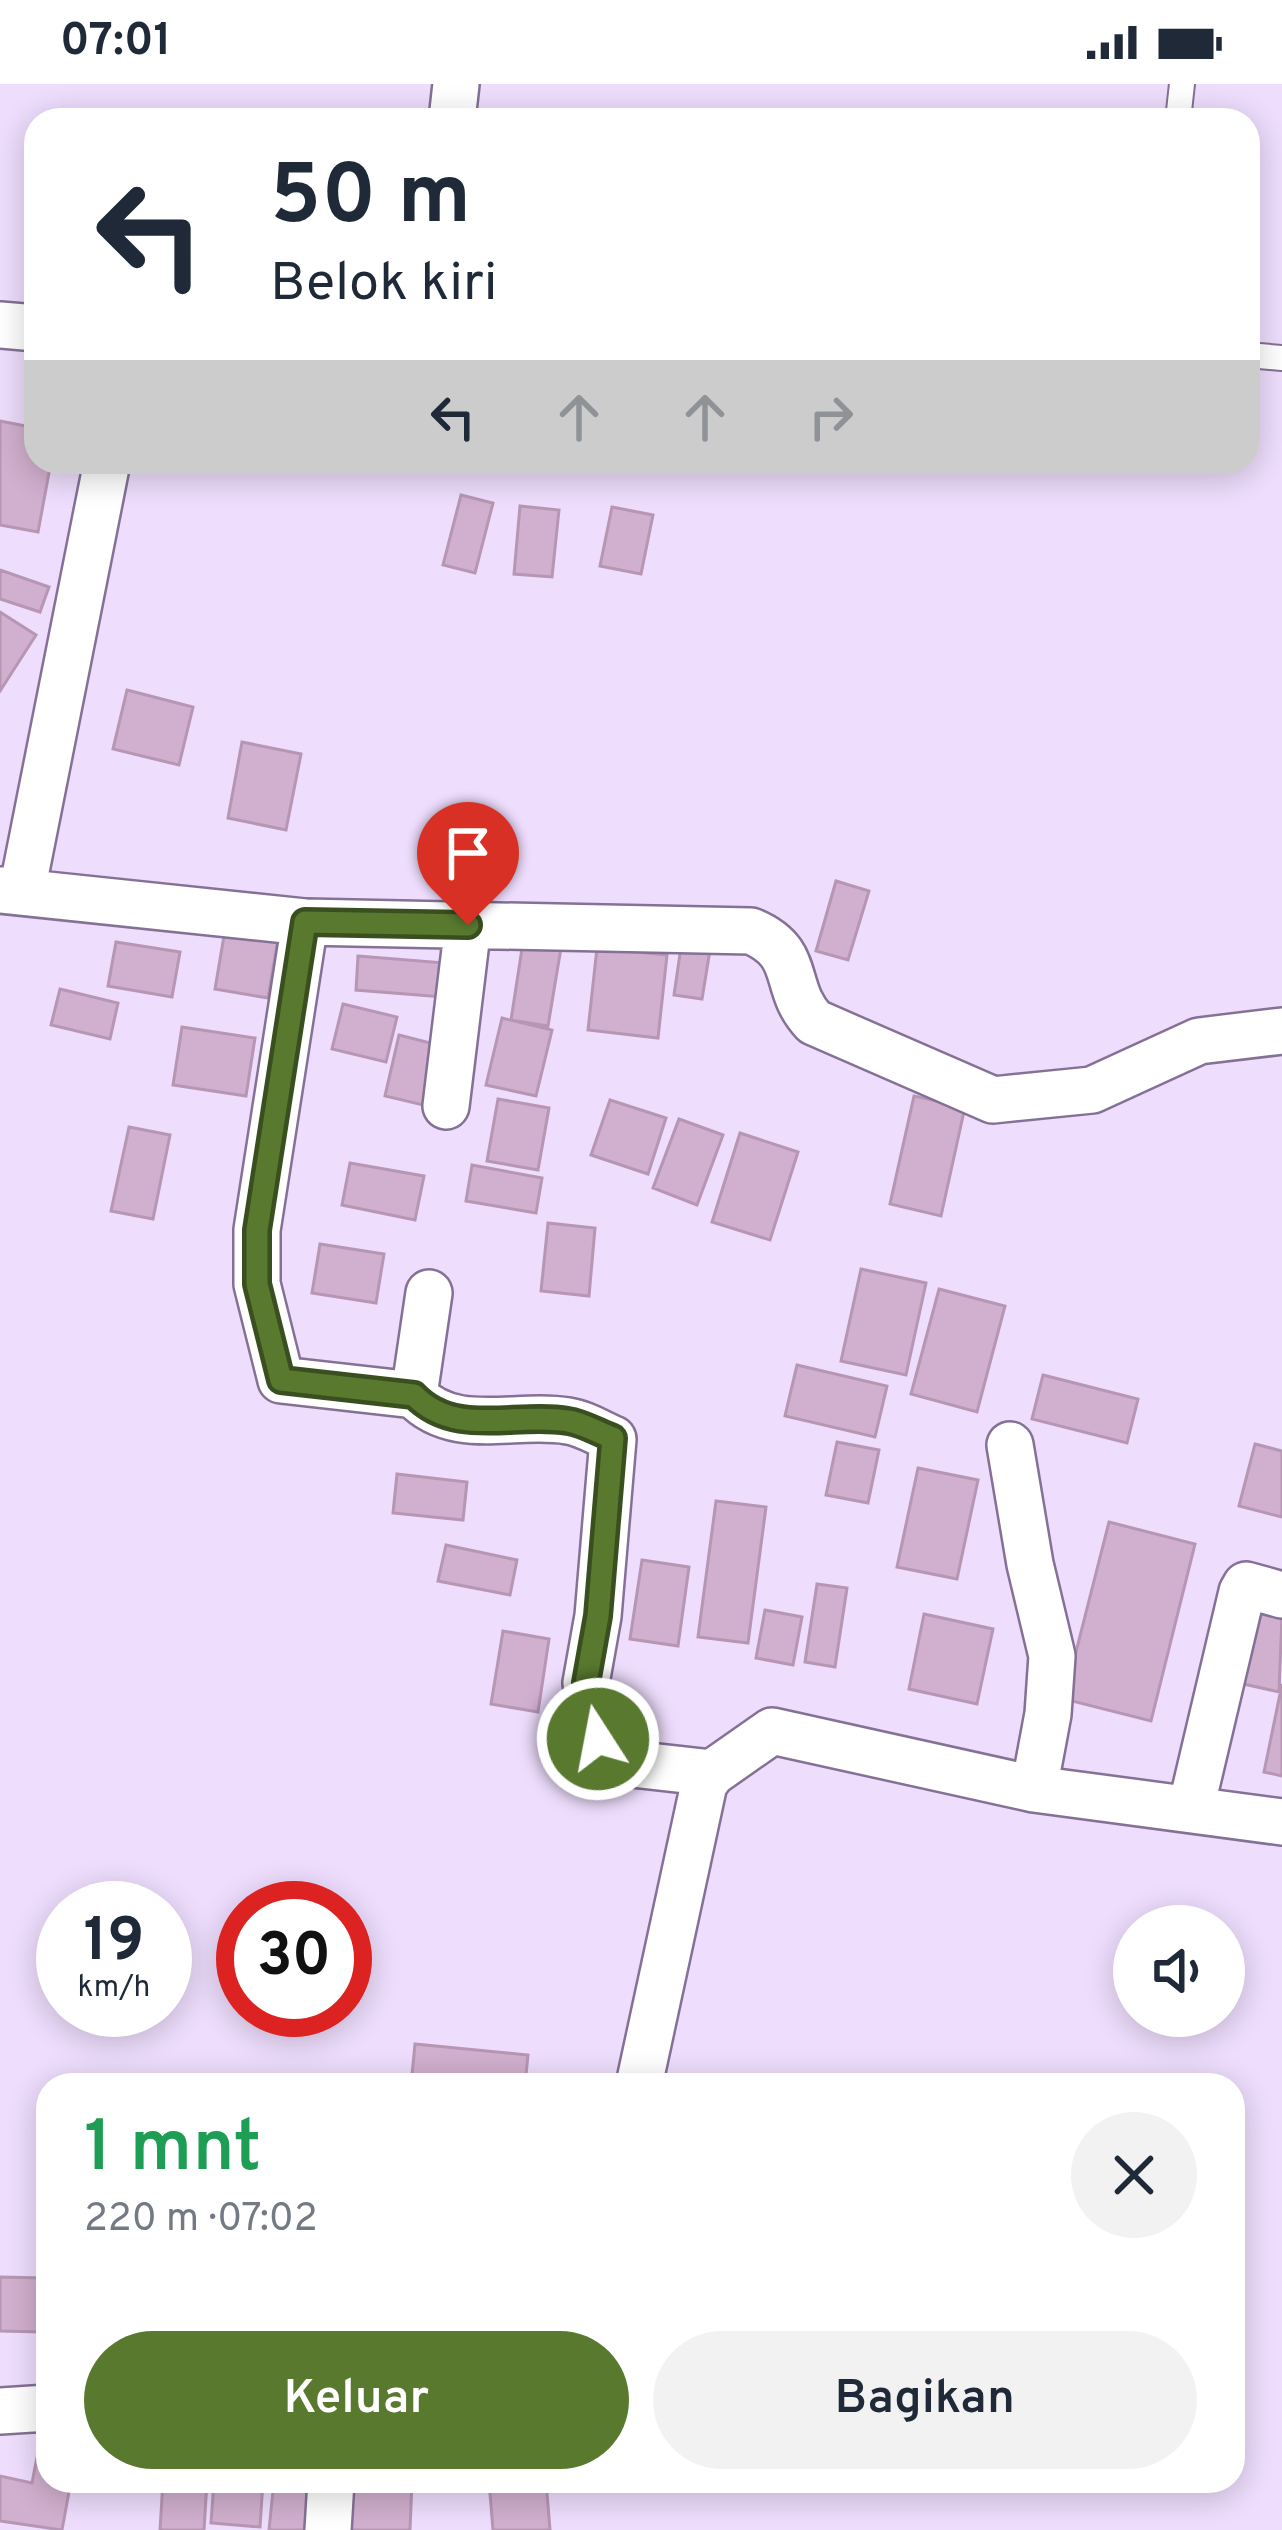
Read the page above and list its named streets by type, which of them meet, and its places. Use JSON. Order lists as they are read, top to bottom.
{
  "page": {
    "status": "07:01",
    "turn": ["50 m", "Belok kiri"],
    "speed": "19 km/h",
    "limit": "30",
    "heading": ["1 mnt", "220 m · 07:02"],
    "buttons": ["Keluar", "Bagikan"]
  }
}
